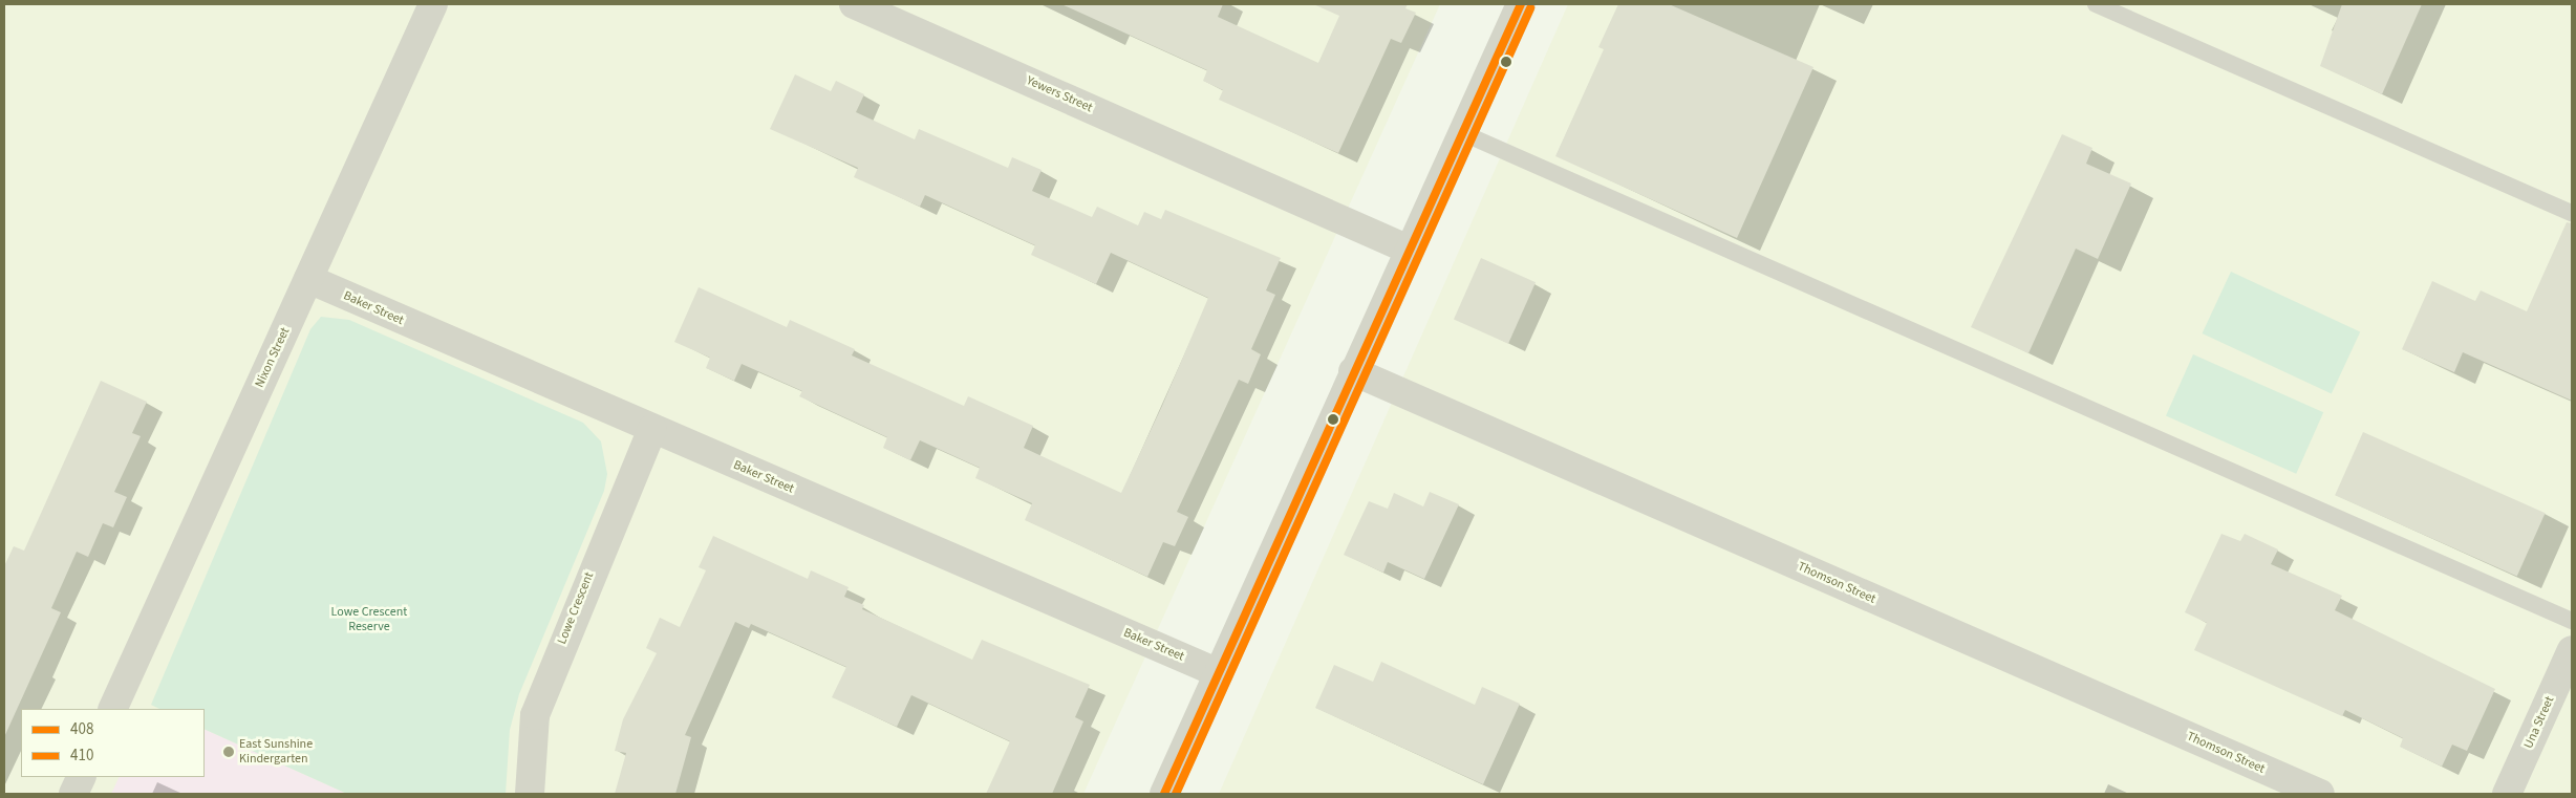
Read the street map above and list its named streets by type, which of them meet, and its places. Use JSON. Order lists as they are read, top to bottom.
{
  "streets": {
    "street": [
      "Yewers Street",
      "Baker Street",
      "Nixon Street",
      "Thomson Street",
      "Lowe Crescent",
      "Una Street"
    ]
  },
  "crossings": [
    ["Baker Street", "Nixon Street"],
    ["Baker Street", "Lowe Crescent"]
  ],
  "parks": ["Lowe Crescent Reserve"],
  "places": ["East Sunshine Kindergarten"],
  "lines": ["transit line 408", "transit line 410"],
  "legend": ["408", "410"]
}
